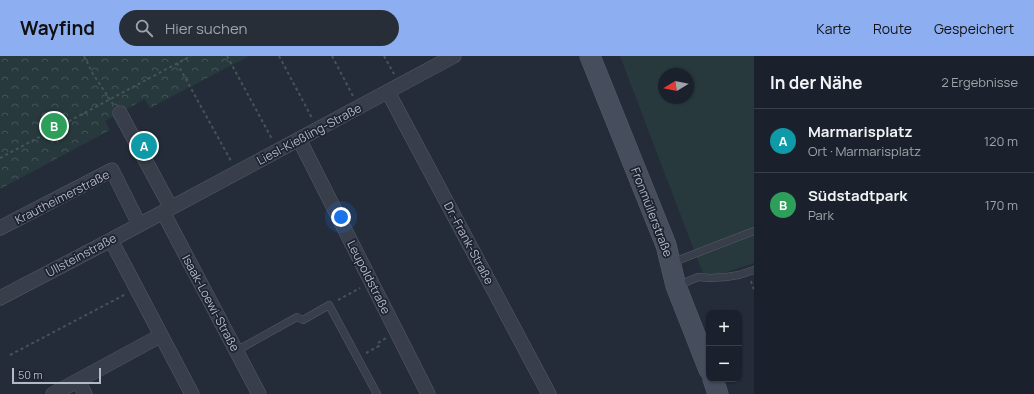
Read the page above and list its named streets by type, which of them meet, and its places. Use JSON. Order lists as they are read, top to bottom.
{
  "streets": {
    "main road": ["Fronmüllerstraße"],
    "street": [
      "Liesl-Kießling-Straße",
      "Krautheimerstraße",
      "Dr.-Frank-Straße",
      "Ullsteinstraße",
      "Leupoldstraße",
      "Isaak-Loewi-Straße"
    ]
  },
  "crossings": [
    ["Liesl-Kießling-Straße", "Dr.-Frank-Straße"],
    ["Liesl-Kießling-Straße", "Ullsteinstraße"],
    ["Liesl-Kießling-Straße", "Leupoldstraße"],
    ["Liesl-Kießling-Straße", "Isaak-Loewi-Straße"],
    ["Krautheimerstraße", "Ullsteinstraße"],
    ["Ullsteinstraße", "Isaak-Loewi-Straße"]
  ],
  "scale_bar": "50 m",
  "north": "left",
  "page": {
    "header": "Wayfind",
    "search": "Hier suchen",
    "nav": ["Karte", "Route", "Gespeichert"],
    "heading": ["In der Nähe", "2 Ergebnisse"],
    "list": [
      {
        "mark": "A",
        "name": "Marmarisplatz",
        "note": "Ort · Marmarisplatz",
        "value": "120 m"
      },
      {
        "mark": "B",
        "name": "Südstadtpark",
        "note": "Park",
        "value": "170 m"
      }
    ],
    "pins": ["B", "A"],
    "map_buttons": ["+", "−"],
    "scale": "50 m"
  }
}
